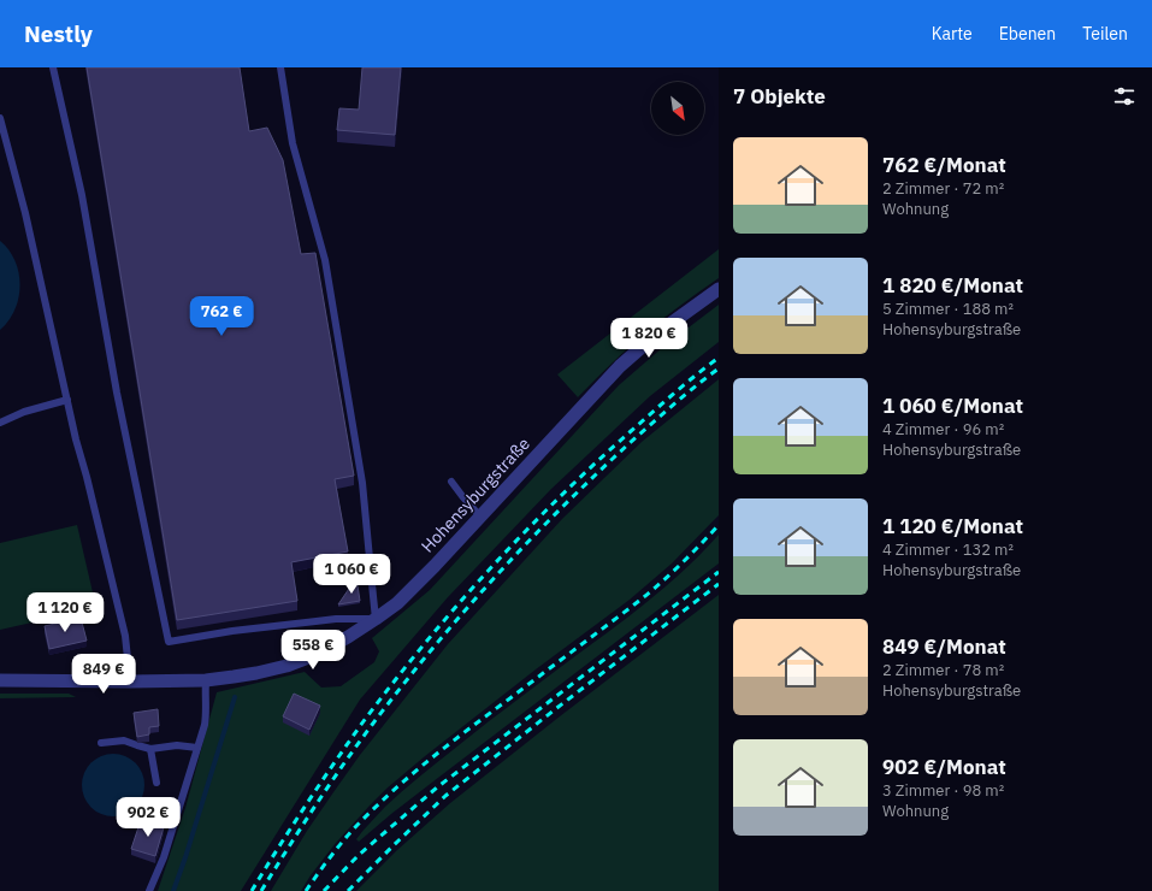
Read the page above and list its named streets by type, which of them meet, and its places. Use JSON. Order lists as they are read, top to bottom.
{
  "streets": {
    "street": ["Hohensyburgstraße"]
  },
  "north": "bottom right",
  "page": {
    "header": "Nestly",
    "nav": ["Karte", "Ebenen", "Teilen"],
    "heading": "7 Objekte",
    "list": [
      {
        "name": "762 €/Monat",
        "note": "2 Zimmer · 72 m² · Wohnung"
      },
      {
        "name": "1 820 €/Monat",
        "note": "5 Zimmer · 188 m² · Hohensyburgstraße"
      },
      {
        "name": "1 060 €/Monat",
        "note": "4 Zimmer · 96 m² · Hohensyburgstraße"
      },
      {
        "name": "1 120 €/Monat",
        "note": "4 Zimmer · 132 m² · Hohensyburgstraße"
      },
      {
        "name": "849 €/Monat",
        "note": "2 Zimmer · 78 m² · Hohensyburgstraße"
      },
      {
        "name": "902 €/Monat",
        "note": "3 Zimmer · 98 m² · Wohnung"
      }
    ],
    "price": [
      "762 €",
      "1 820 €",
      "1 060 €",
      "1 120 €",
      "558 €",
      "849 €",
      "902 €"
    ]
  }
}
